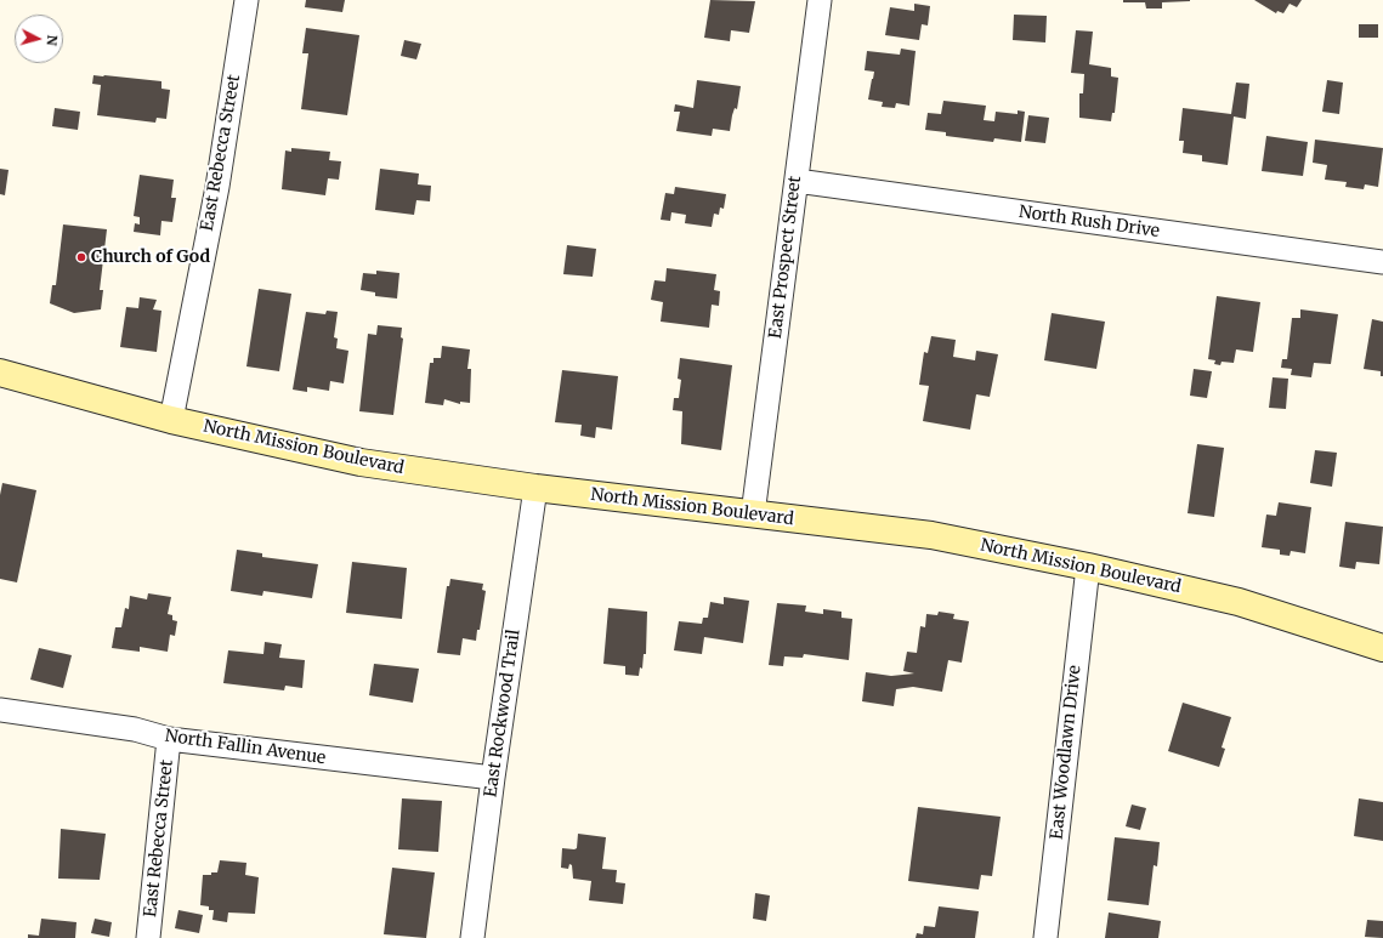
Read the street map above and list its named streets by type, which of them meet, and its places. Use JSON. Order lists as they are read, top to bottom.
{
  "streets": {
    "main road": ["North Mission Boulevard"],
    "street": [
      "East Rebecca Street",
      "North Rush Drive",
      "East Prospect Street",
      "East Rockwood Trail",
      "North Fallin Avenue",
      "East Woodlawn Drive"
    ]
  },
  "crossings": [
    ["East Rebecca Street", "North Mission Boulevard"],
    ["East Rebecca Street", "North Fallin Avenue"],
    ["North Rush Drive", "East Prospect Street"],
    ["East Prospect Street", "North Mission Boulevard"],
    ["North Mission Boulevard", "East Rockwood Trail"],
    ["North Mission Boulevard", "East Woodlawn Drive"],
    ["East Rockwood Trail", "North Fallin Avenue"]
  ],
  "places": ["Church of God"],
  "north": "right"
}
